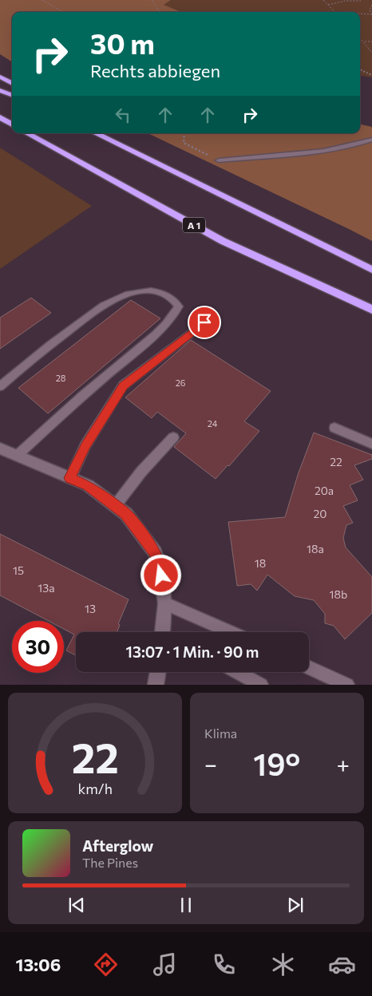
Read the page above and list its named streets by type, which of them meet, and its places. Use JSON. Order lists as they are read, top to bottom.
{
  "streets": {
    "highway": ["A 1"]
  },
  "house_numbers": [
    "28",
    "26",
    "24",
    "22",
    "20a",
    "20",
    "18a",
    "18",
    "15",
    "13a",
    "18b",
    "13"
  ],
  "page": {
    "turn": ["30 m", "Rechts abbiegen"],
    "limit": "30",
    "trip": "13:07 · 1 Min. · 90 m",
    "tile": "Klima",
    "heat": ["−", "19°", "+"],
    "song": ["Afterglow", "The Pines"],
    "tabs": "13:06",
    "gauge": ["22", "km/h"]
  }
}
